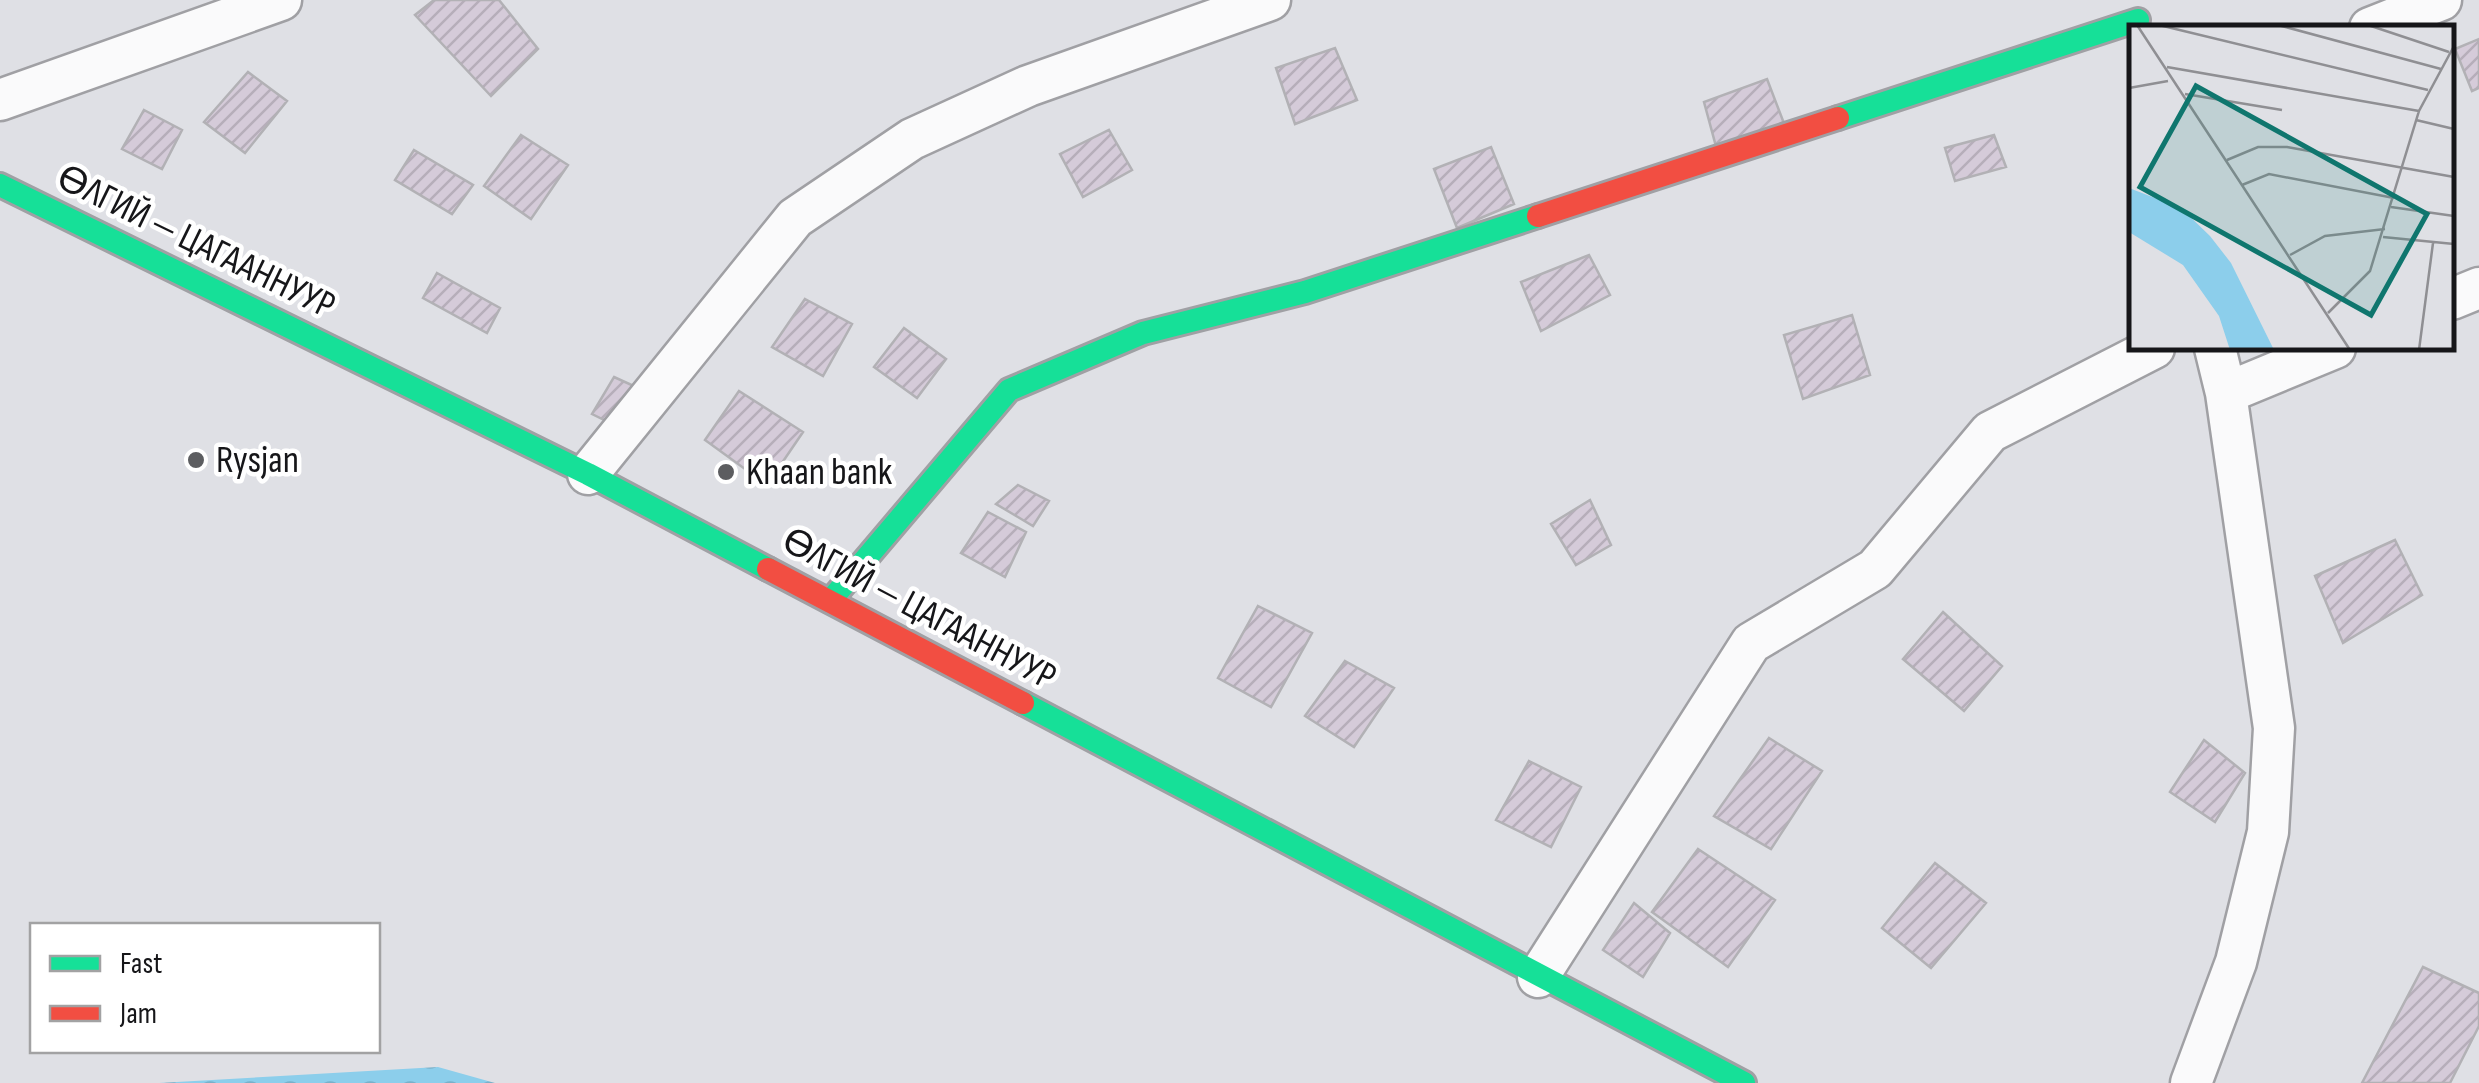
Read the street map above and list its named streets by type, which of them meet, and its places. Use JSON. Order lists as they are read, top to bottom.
{
  "streets": {
    "main road": ["ӨЛГИЙ — ЦАГААННУУР"]
  },
  "places": ["Rysjan", "Khaan bank"],
  "legend": ["Fast", "Jam"]
}
